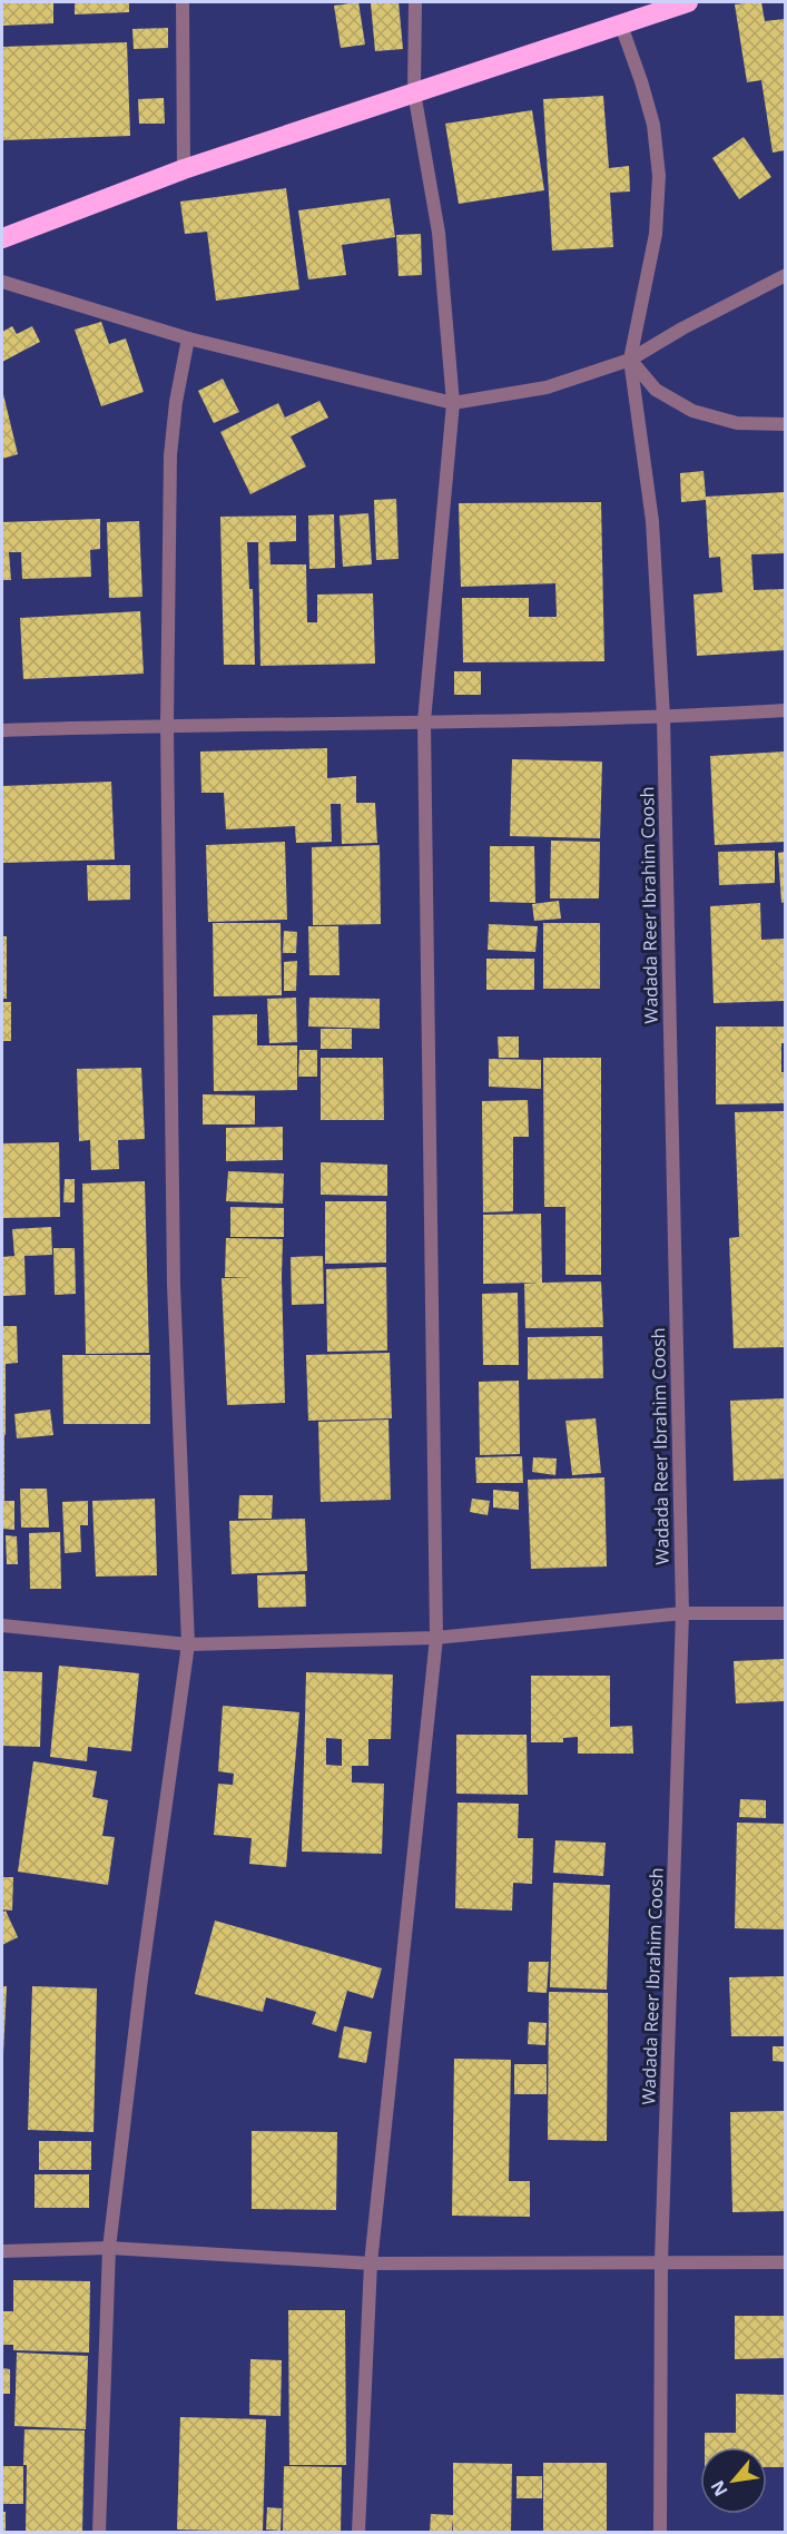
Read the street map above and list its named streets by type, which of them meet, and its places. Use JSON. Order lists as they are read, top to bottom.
{
  "streets": {
    "street": ["Wadada Reer Ibrahim Coosh"]
  },
  "north": "bottom left"
}
